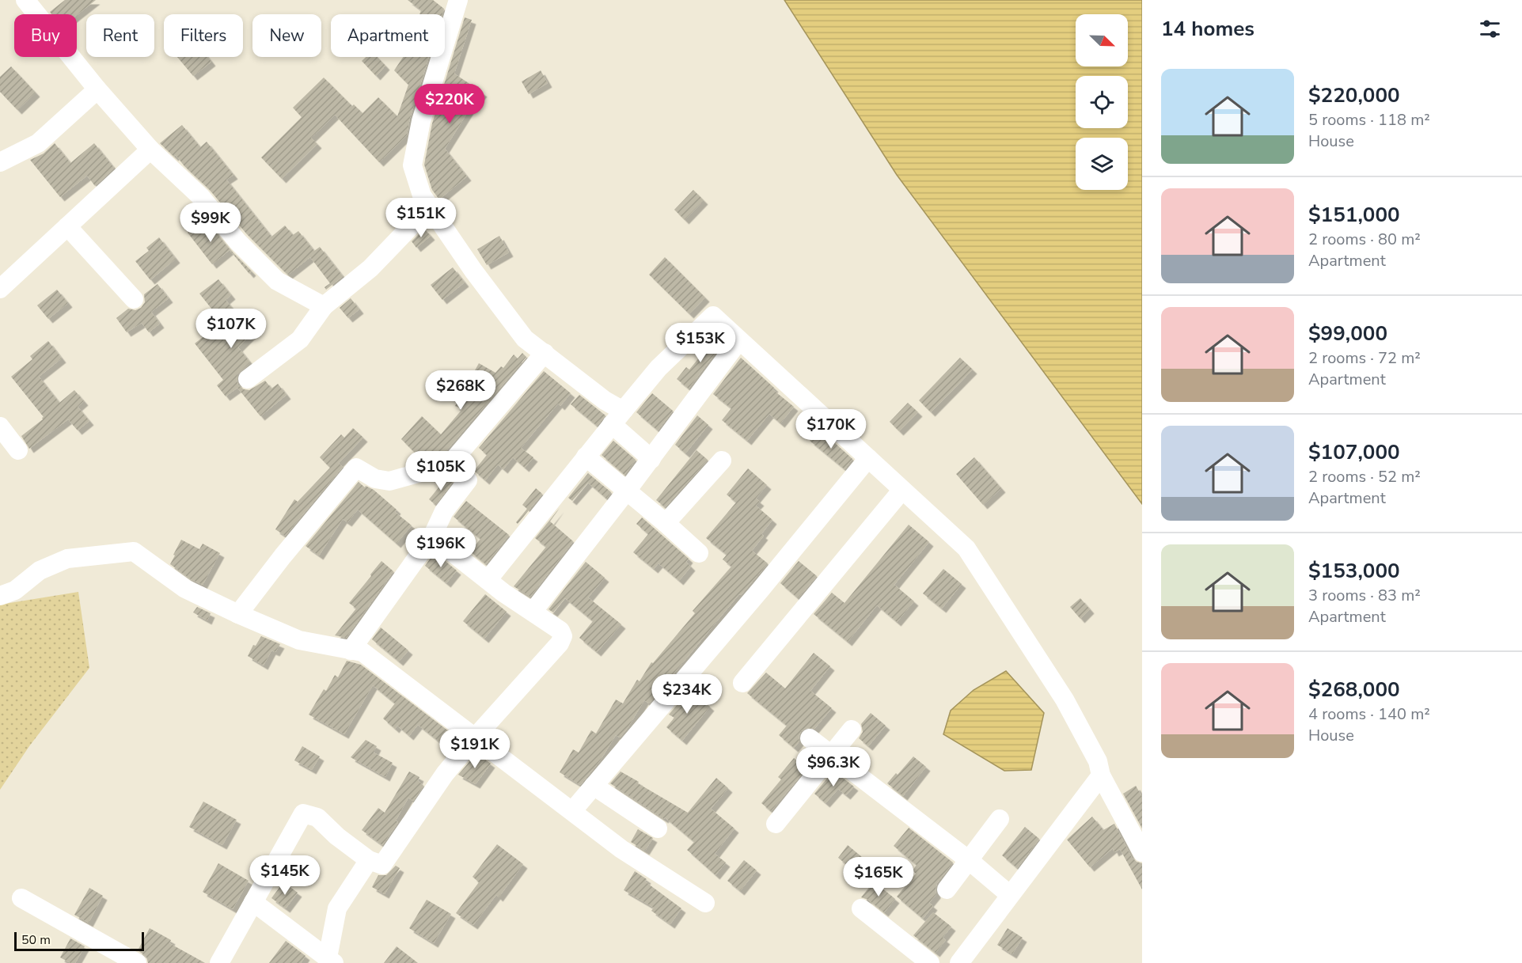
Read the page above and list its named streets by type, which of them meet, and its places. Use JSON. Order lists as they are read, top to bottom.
{
  "scale_bar": "50 m",
  "north": "bottom right",
  "page": {
    "heading": "14 homes",
    "chip": [
      "Buy",
      "Rent",
      "Filters",
      "New",
      "Apartment"
    ],
    "list": [
      {
        "name": "$220,000",
        "note": "5 rooms · 118 m² · House"
      },
      {
        "name": "$151,000",
        "note": "2 rooms · 80 m² · Apartment"
      },
      {
        "name": "$99,000",
        "note": "2 rooms · 72 m² · Apartment"
      },
      {
        "name": "$107,000",
        "note": "2 rooms · 52 m² · Apartment"
      },
      {
        "name": "$153,000",
        "note": "3 rooms · 83 m² · Apartment"
      },
      {
        "name": "$268,000",
        "note": "4 rooms · 140 m² · House"
      }
    ],
    "price": [
      "$220K",
      "$151K",
      "$99K",
      "$107K",
      "$153K",
      "$268K",
      "$170K",
      "$105K",
      "$196K",
      "$234K",
      "$191K",
      "$96.3K",
      "$145K",
      "$165K"
    ],
    "scale": "50 m"
  }
}
